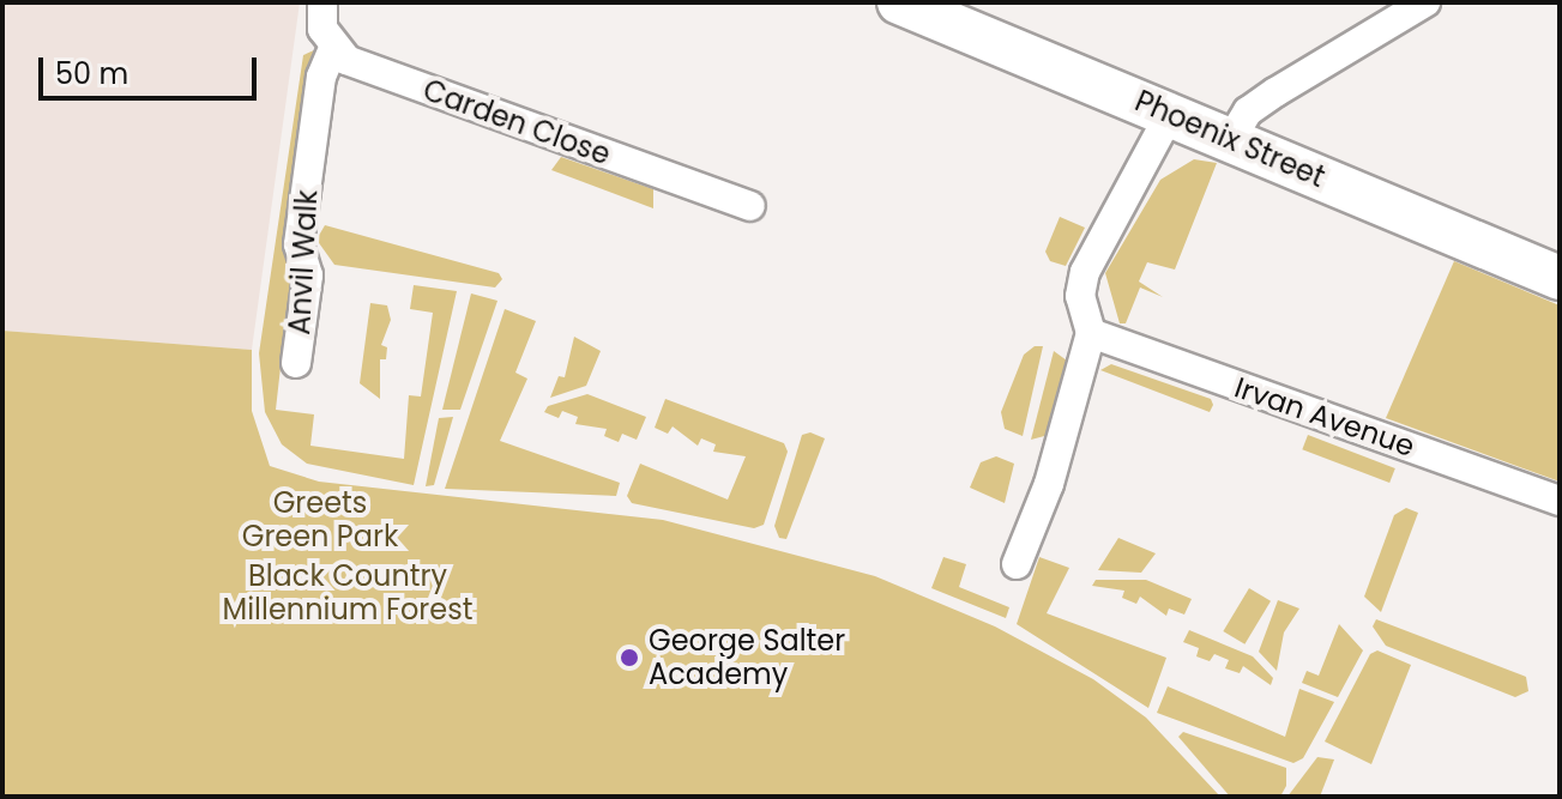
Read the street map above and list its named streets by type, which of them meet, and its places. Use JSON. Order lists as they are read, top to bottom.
{
  "streets": {
    "main road": ["Phoenix Street"],
    "street": ["Carden Close", "Anvil Walk", "Irvan Avenue"]
  },
  "crossings": [
    ["Carden Close", "Anvil Walk"]
  ],
  "parks": ["Greets Green Park", "Black Country Millennium Forest"],
  "places": ["George Salter Academy"],
  "scale_bar": "50 m"
}
